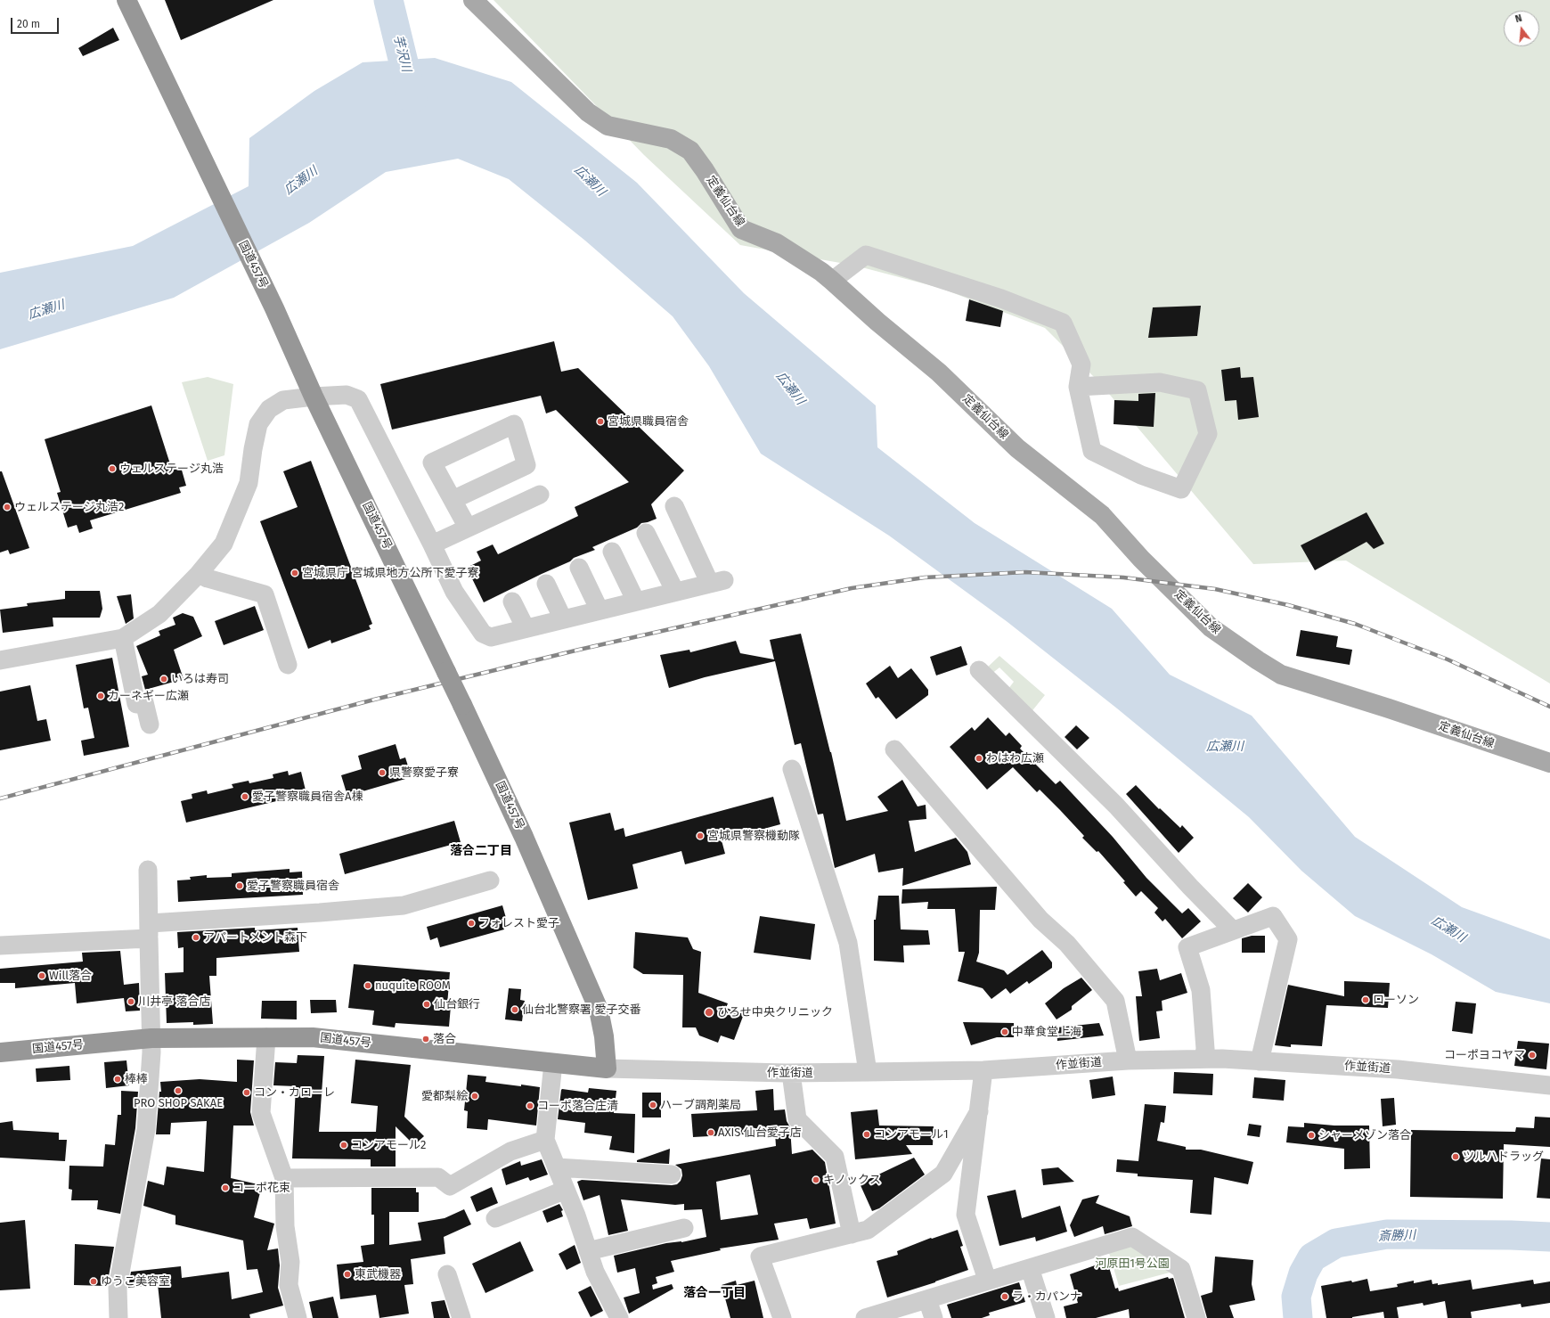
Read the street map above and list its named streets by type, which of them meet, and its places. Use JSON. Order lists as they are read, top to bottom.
{
  "streets": {
    "highway": ["国道457号"],
    "main road": ["定義仙台線"],
    "street": ["作並街道"]
  },
  "crossings": [
    ["国道457号", "作並街道"]
  ],
  "districts": ["落合二丁目", "落合一丁目"],
  "water": ["芋沢川", "広瀬川", "斎勝川"],
  "parks": ["河原田1号公園"],
  "places": [
    "宮城県職員宿舎",
    "ウェルステージ丸浩",
    "ウェルステージ丸浩2",
    "宮城県庁 宮城県地方公所下愛子寮",
    "いろは寿司",
    "カーネギー広瀬",
    "わはわ広瀬",
    "県警察愛子寮",
    "愛子警察職員宿舎A棟",
    "宮城県警察機動隊",
    "愛子警察職員宿舎",
    "フォレスト愛子",
    "アパートメント森下",
    "Will落合",
    "nuquite ROOM",
    "ローソン",
    "川井亭 落合店",
    "仙台銀行",
    "仙台北警察署 愛子交番",
    "ひろせ中央クリニック",
    "中華食堂上海",
    "落合",
    "コーポヨコヤマ",
    "棒棒",
    "PRO SHOP SAKAE",
    "コン・カローレ",
    "愛都梨絵",
    "ハーブ調剤薬局",
    "コーポ落合庄清",
    "AXIS 仙台愛子店",
    "コンアモール1",
    "シャーメゾン落合",
    "コンアモール2",
    "ツルハドラッグ",
    "キノックス",
    "コーポ花束",
    "東武機器",
    "ゆうこ美容室",
    "ラ・カパンナ"
  ],
  "scale_bar": "20 m",
  "north": "top"
}
